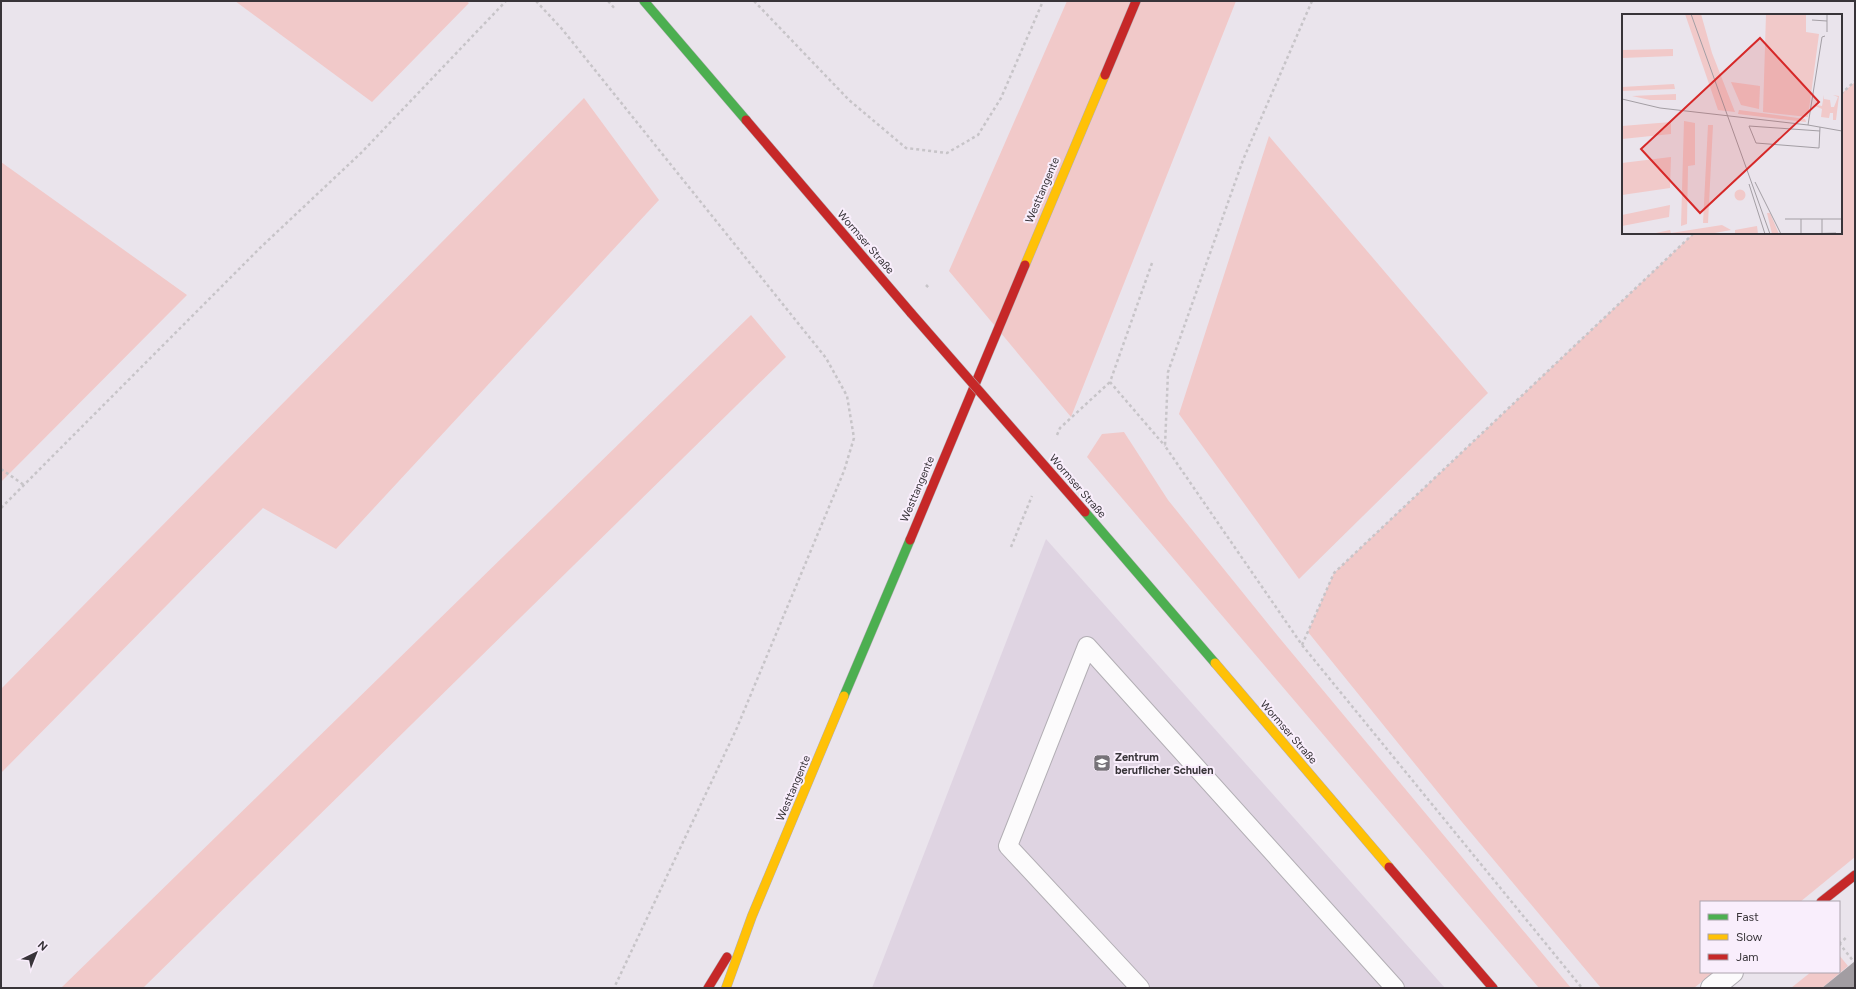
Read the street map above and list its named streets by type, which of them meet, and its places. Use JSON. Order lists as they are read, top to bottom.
{
  "streets": {
    "street": ["Westtangente", "Wormser Straße"]
  },
  "places": {
    "school or university": ["Zentrum beruflicher Schulen"]
  },
  "legend": ["Fast", "Slow", "Jam"],
  "north": "top right"
}
